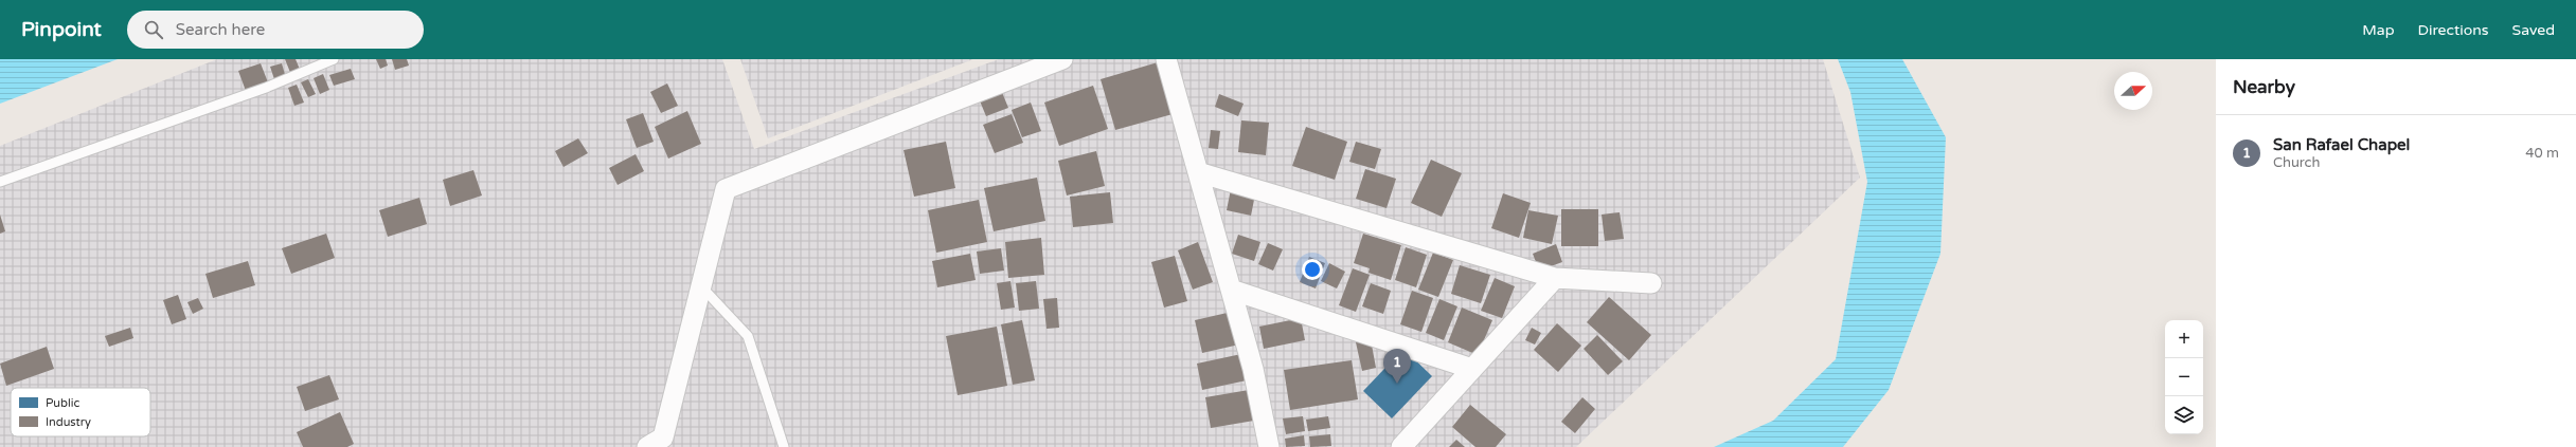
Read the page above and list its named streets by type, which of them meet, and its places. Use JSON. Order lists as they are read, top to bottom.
{
  "legend": ["Public", "Industry"],
  "north": "right",
  "page": {
    "header": "Pinpoint",
    "search": "Search here",
    "nav": ["Map", "Directions", "Saved"],
    "heading": "Nearby",
    "list": [
      {
        "mark": "1",
        "name": "San Rafael Chapel",
        "note": "Church",
        "value": "40 m"
      }
    ],
    "map_buttons": ["+", "−"],
    "pins": "1"
  }
}
